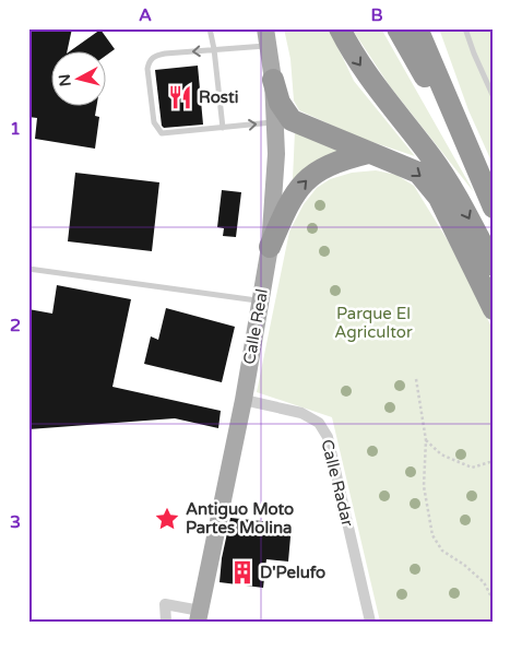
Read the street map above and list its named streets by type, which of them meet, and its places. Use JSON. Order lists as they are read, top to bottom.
{
  "streets": {
    "main road": ["Calle Real"],
    "street": ["Calle Radar"]
  },
  "crossings": [
    ["Calle Real", "Calle Radar"]
  ],
  "parks": ["Parque El Agricultor"],
  "places": {
    "restaurant": ["Rosti"],
    "place": ["Antiguo Moto Partes Molina"],
    "building": ["D'Pelufo"]
  },
  "north": "left",
  "grid": {
    "columns": ["A", "B"],
    "rows": ["1", "2", "3"]
  }
}
